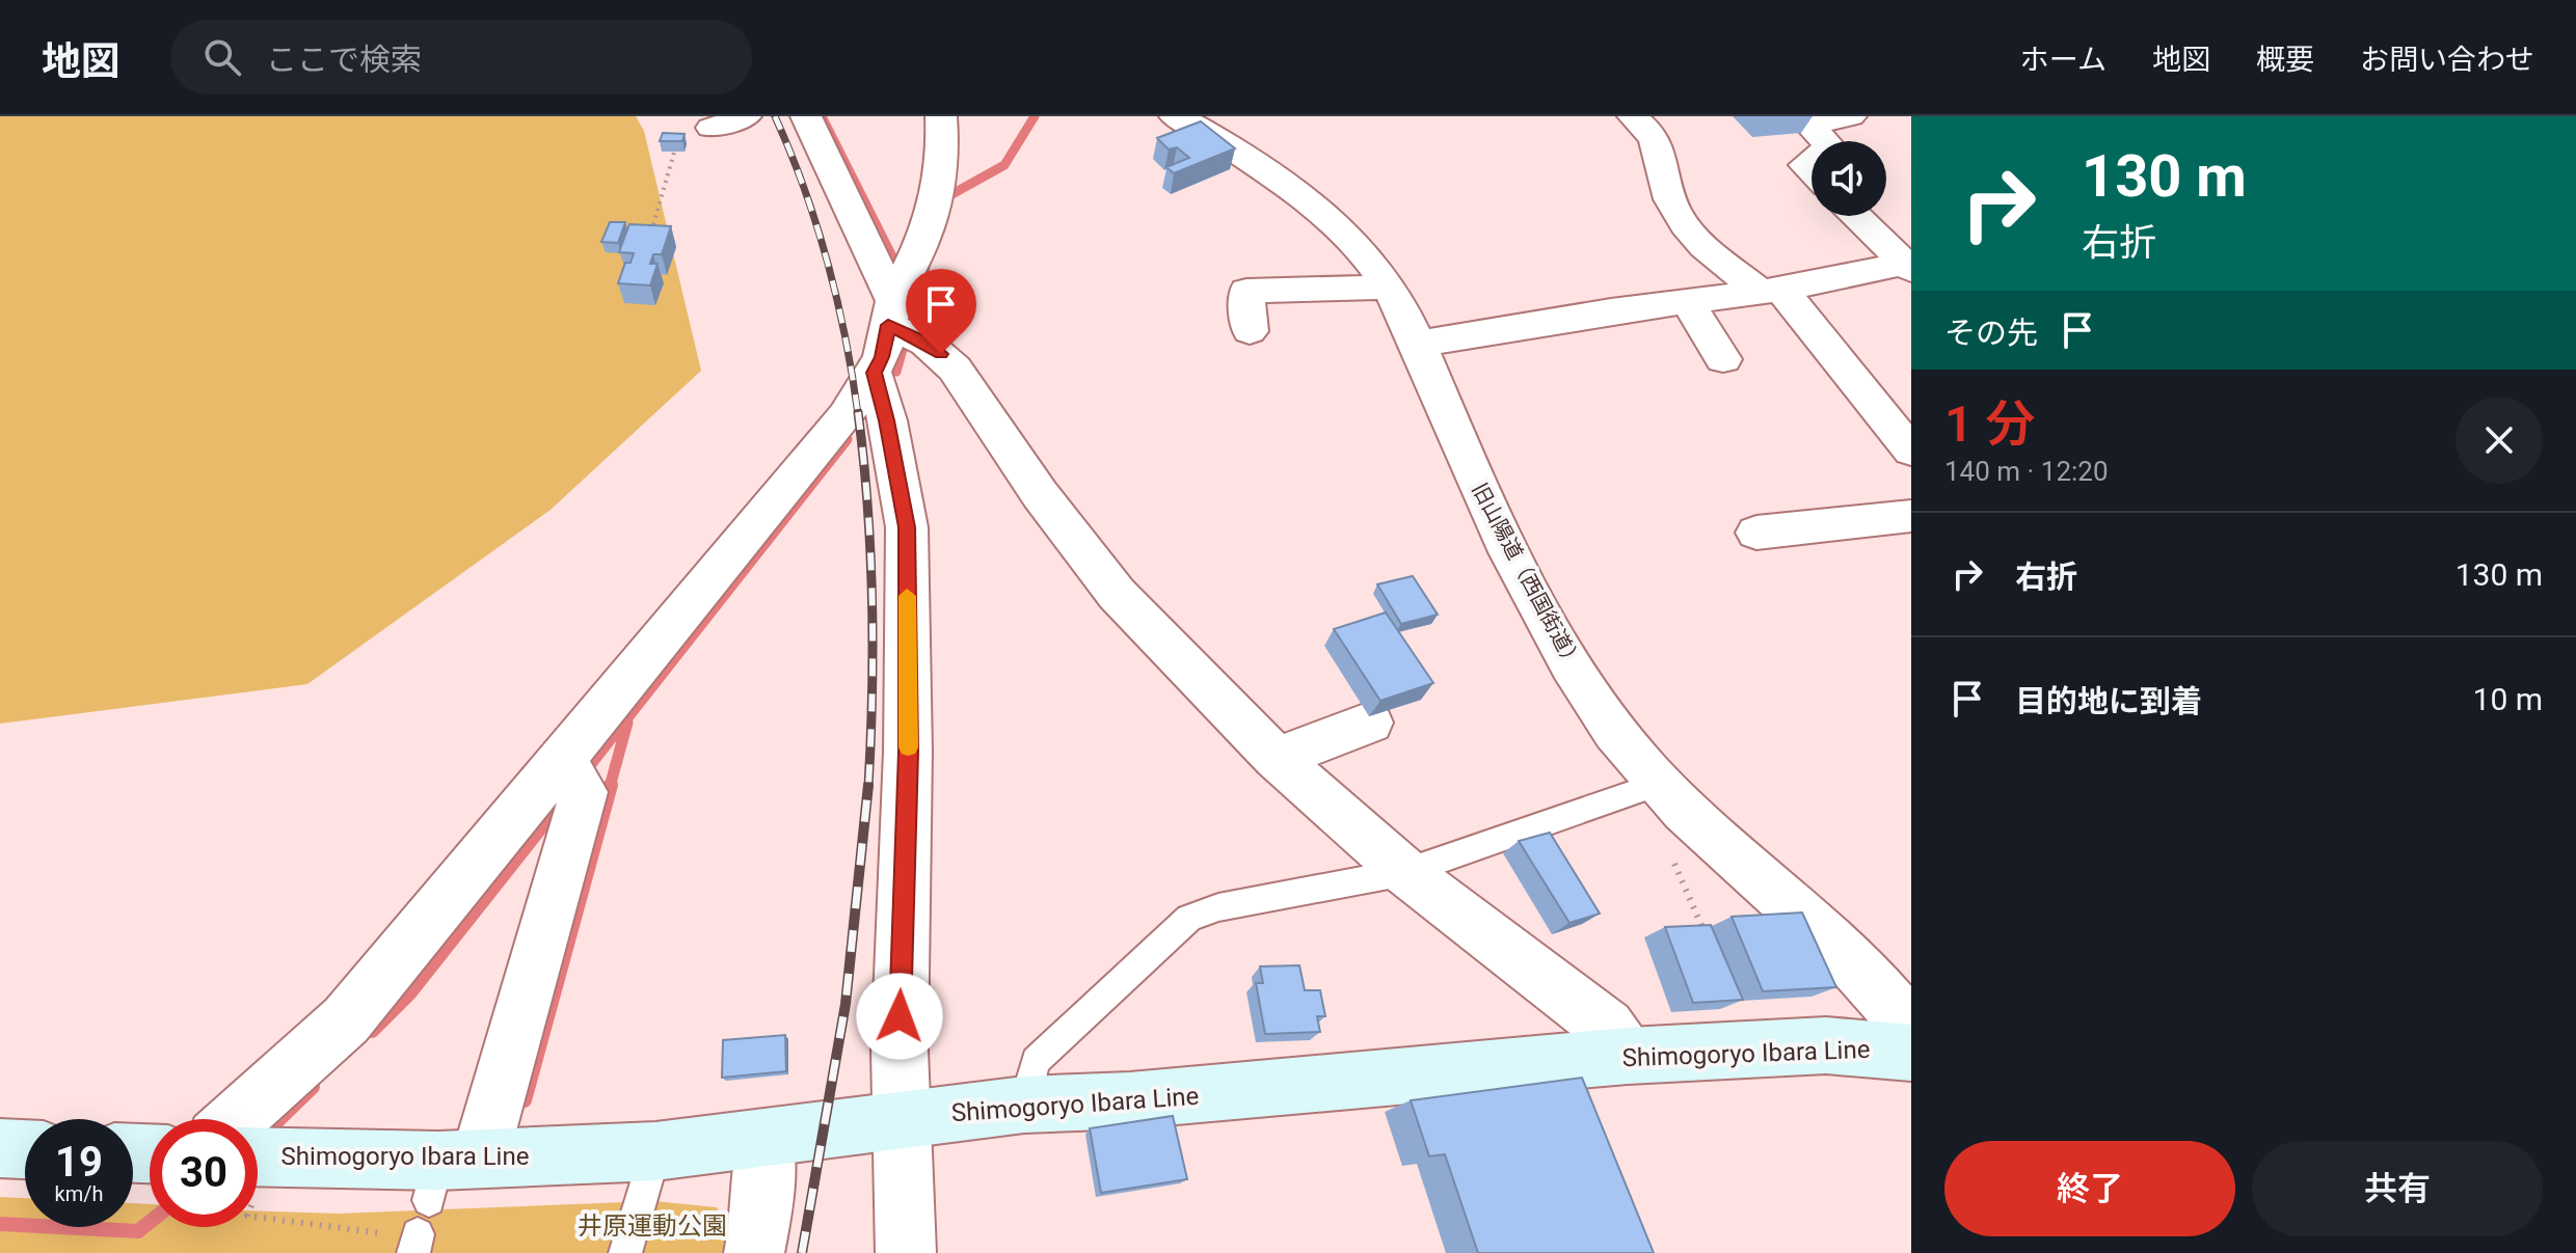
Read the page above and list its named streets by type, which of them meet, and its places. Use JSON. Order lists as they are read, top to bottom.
{
  "streets": {
    "main road": ["Shimogoryo Ibara Line"],
    "street": ["旧山陽道（西国街道）"]
  },
  "parks": ["井原運動公園"],
  "page": {
    "header": "地図",
    "search": "ここで検索",
    "nav": [
      "ホーム",
      "地図",
      "概要",
      "お問い合わせ"
    ],
    "turn": ["130 m", "右折"],
    "then": "その先",
    "heading": ["1 分", "140 m · 12:20"],
    "list": [
      {
        "name": "右折",
        "value": "130 m"
      },
      {
        "name": "目的地に到着",
        "value": "10 m"
      }
    ],
    "speed": "19 km/h",
    "limit": "30",
    "buttons": ["終了", "共有"]
  }
}
